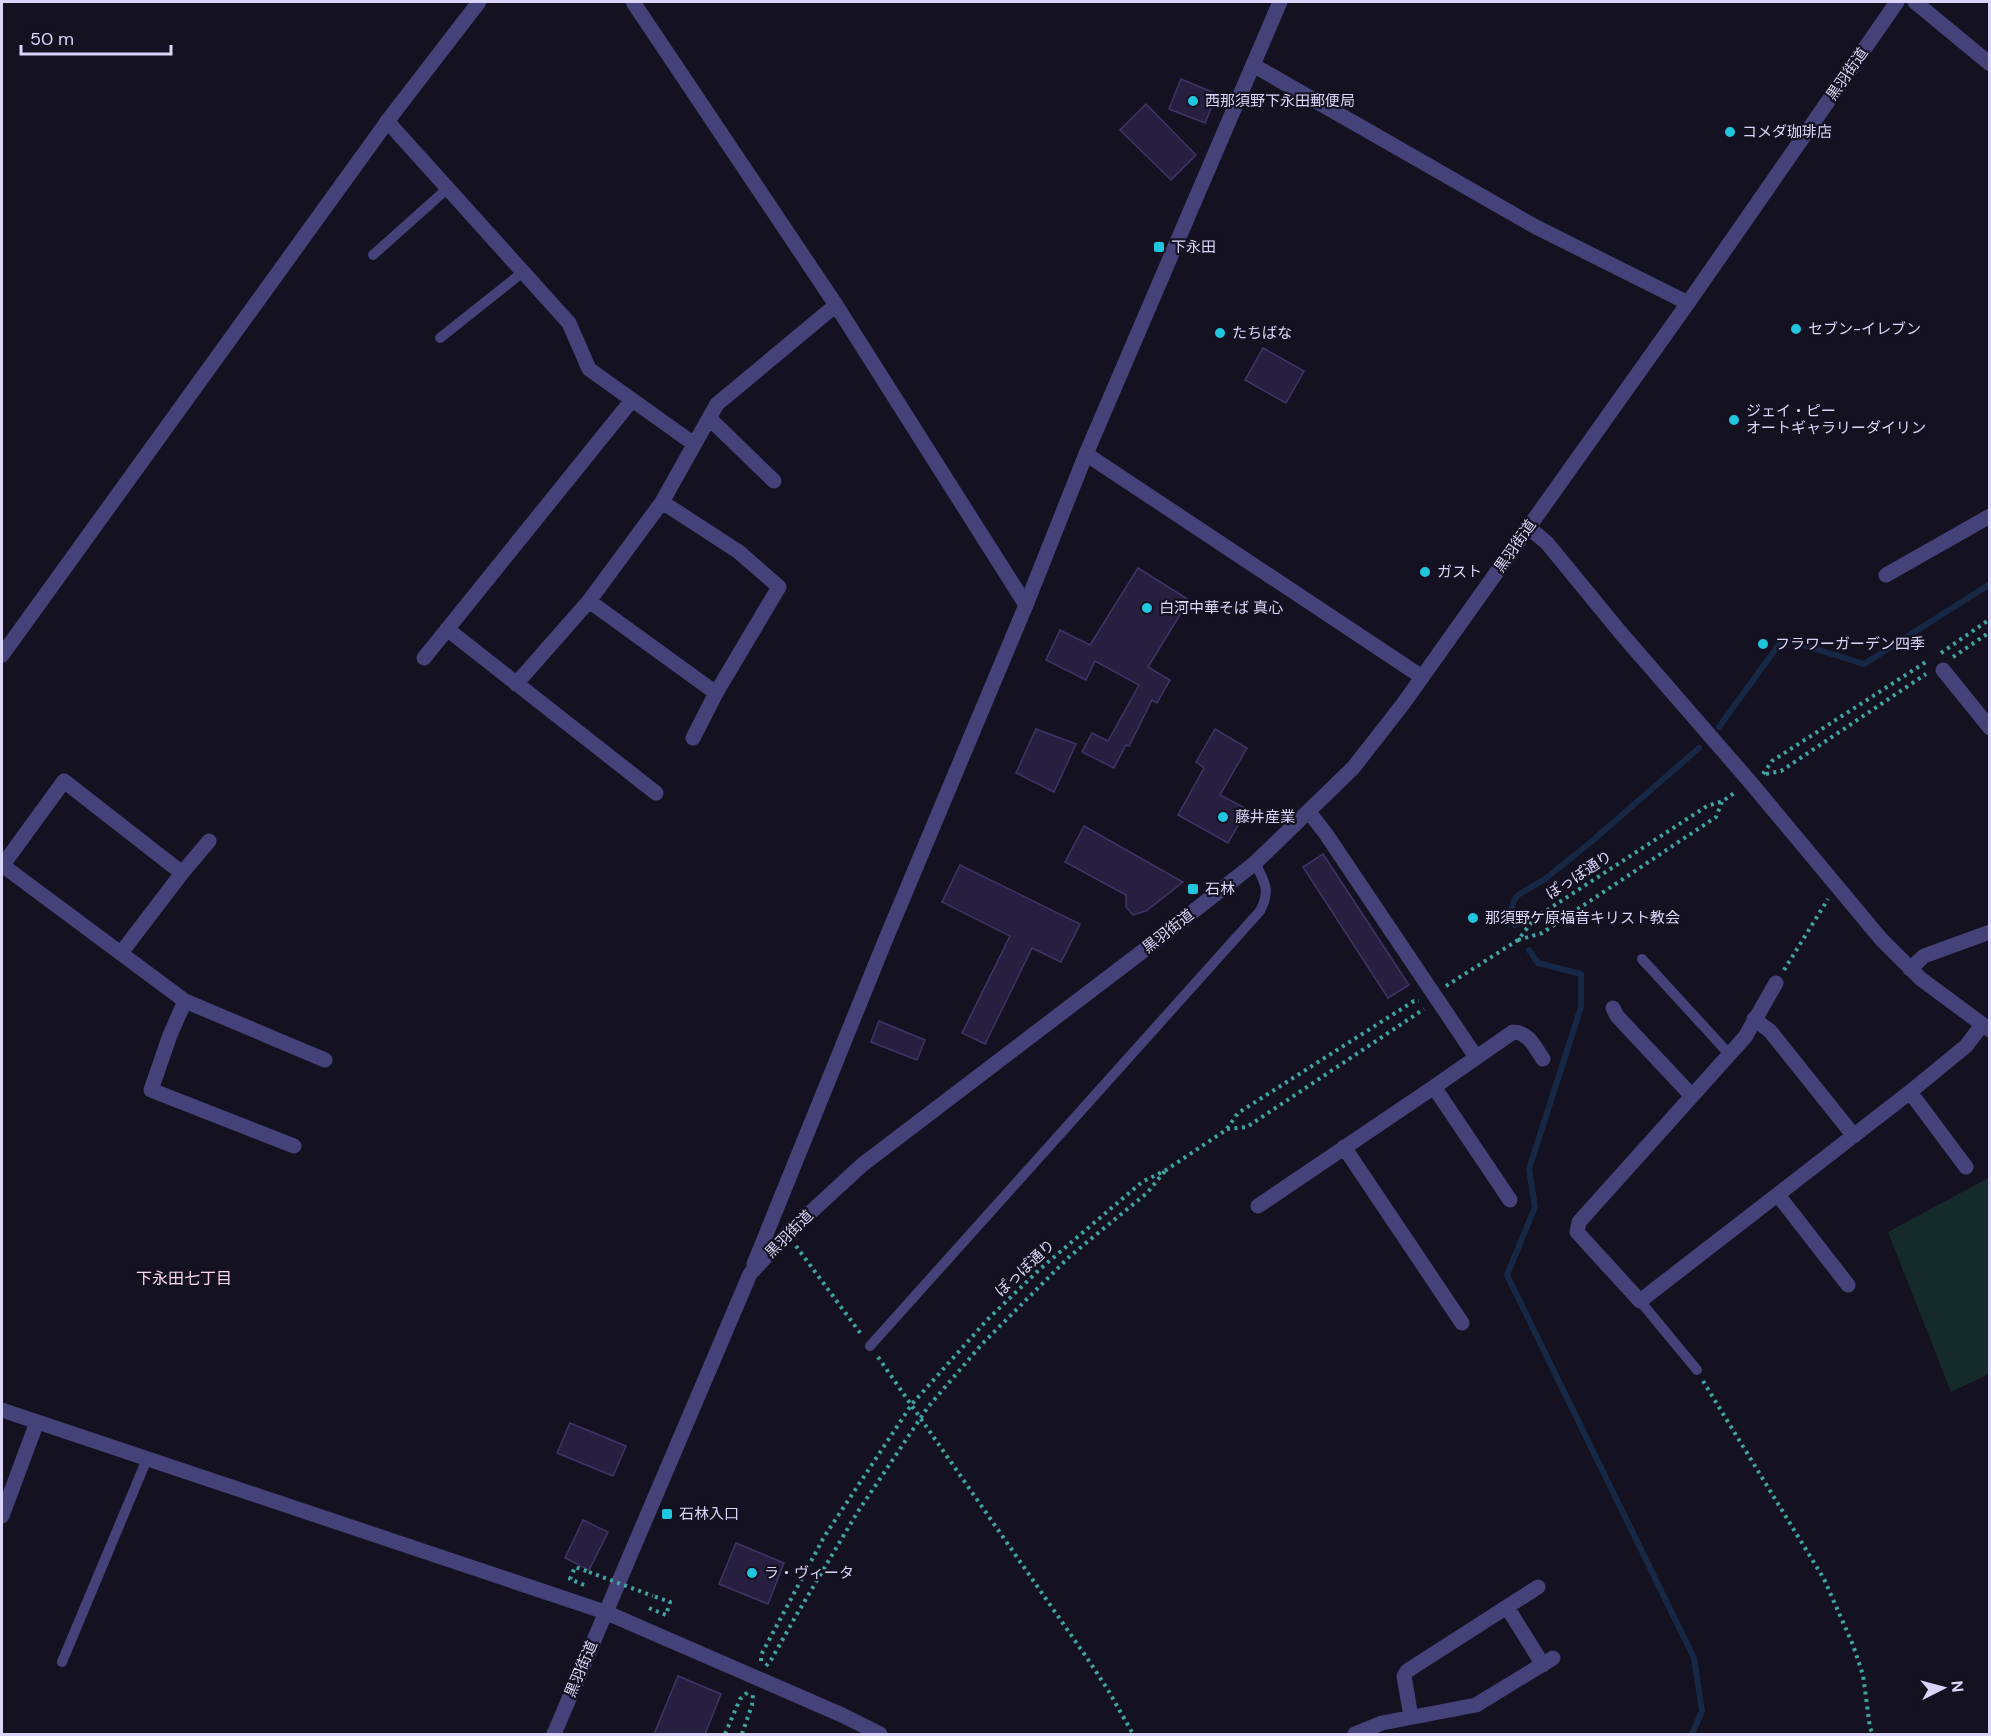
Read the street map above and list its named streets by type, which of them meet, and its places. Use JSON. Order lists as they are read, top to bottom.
{
  "streets": {
    "street": ["黒羽街道"],
    "path": ["ぽっぽ通り"]
  },
  "districts": ["下永田七丁目"],
  "places": {
    "other": [
      "西那須野下永田郵便局",
      "コメダ珈琲店",
      "セブン-イレブン",
      "たちばな",
      "ジェイ・ピー オートギャラリーダイリン",
      "ガスト",
      "白河中華そば 真心",
      "フラワーガーデン四季",
      "藤井産業",
      "那須野ケ原福音キリスト教会",
      "ラ・ヴィータ"
    ],
    "transit": ["下永田", "石林", "石林入口"]
  },
  "scale_bar": "50 m",
  "north": "right"
}
